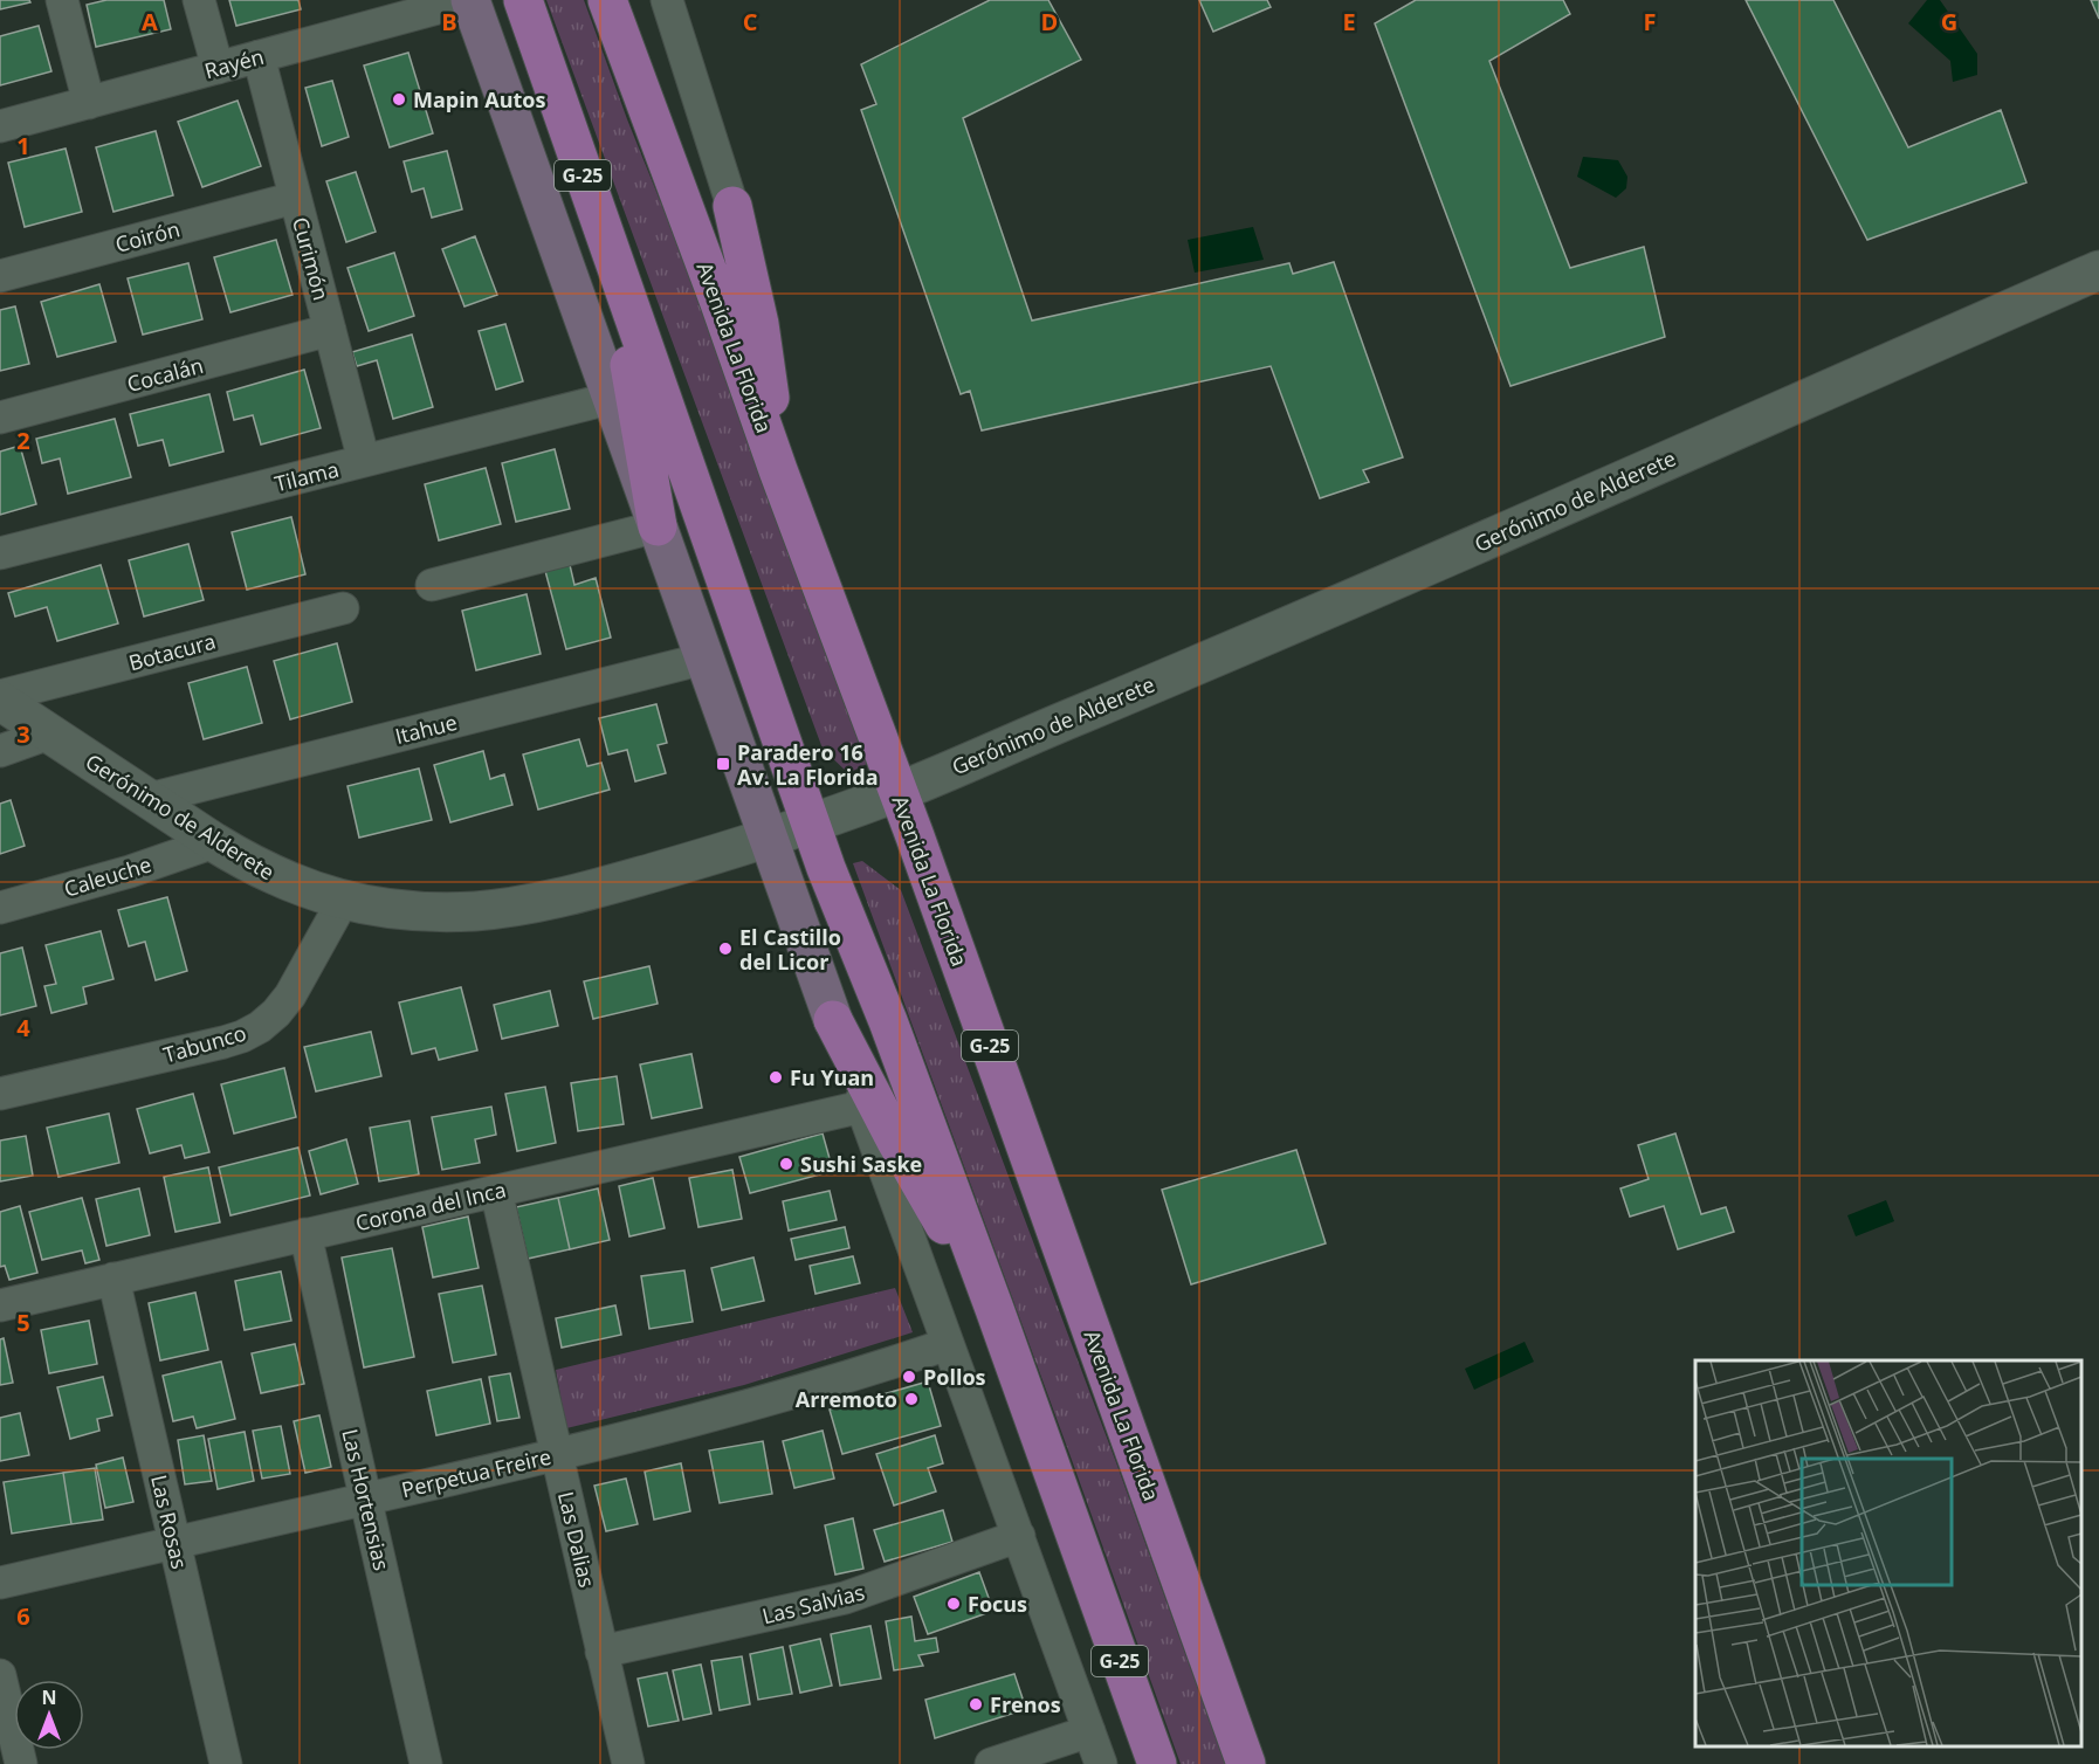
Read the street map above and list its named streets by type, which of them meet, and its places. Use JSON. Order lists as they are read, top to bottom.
{
  "streets": {
    "main road": ["G-25", "Avenida La Florida"],
    "street": [
      "Rayén",
      "Coirón",
      "Curimón",
      "Cocalán",
      "Tilama",
      "Gerónimo de Alderete",
      "Botacura",
      "Itahue",
      "Caleuche",
      "Tabunco",
      "Corona del Inca",
      "Perpetua Freire",
      "Las Hortensias",
      "Las Rosas",
      "Las Dalias",
      "Las Salvias"
    ]
  },
  "crossings": [
    ["Rayén", "Curimón"],
    ["G-25", "Gerónimo de Alderete"],
    ["Coirón", "Curimón"],
    ["Curimón", "Cocalán"],
    ["Curimón", "Tilama"],
    ["Avenida La Florida", "Gerónimo de Alderete"],
    ["Gerónimo de Alderete", "Botacura"],
    ["Gerónimo de Alderete", "Itahue"],
    ["Gerónimo de Alderete", "Caleuche"],
    ["Gerónimo de Alderete", "Tabunco"],
    ["Corona del Inca", "Las Hortensias"],
    ["Corona del Inca", "Las Rosas"],
    ["Corona del Inca", "Las Dalias"],
    ["Perpetua Freire", "Las Hortensias"],
    ["Perpetua Freire", "Las Rosas"],
    ["Perpetua Freire", "Las Dalias"],
    ["Las Dalias", "Las Salvias"]
  ],
  "places": {
    "other": [
      "Mapin Autos",
      "El Castillo del Licor",
      "Fu Yuan",
      "Sushi Saske",
      "Pollos",
      "Arremoto",
      "Focus",
      "Frenos"
    ],
    "transit": ["Paradero 16 Av. La Florida"]
  },
  "north": "top",
  "grid": {
    "columns": [
      "A",
      "B",
      "C",
      "D",
      "E",
      "F",
      "G"
    ],
    "rows": [
      "1",
      "2",
      "3",
      "4",
      "5",
      "6"
    ]
  }
}
